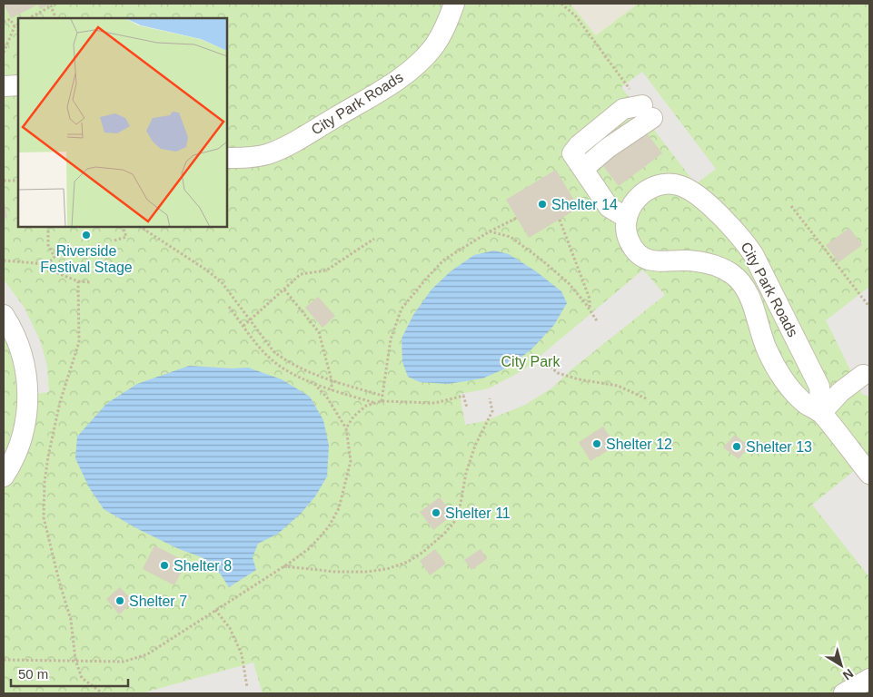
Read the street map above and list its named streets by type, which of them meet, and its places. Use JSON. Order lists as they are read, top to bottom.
{
  "streets": {
    "lane": ["City Park Roads"]
  },
  "parks": ["City Park"],
  "places": [
    "Shelter 14",
    "Riverside Festival Stage",
    "Shelter 12",
    "Shelter 13",
    "Shelter 11",
    "Shelter 8",
    "Shelter 7"
  ],
  "scale_bar": "50 m",
  "north": "bottom right"
}
